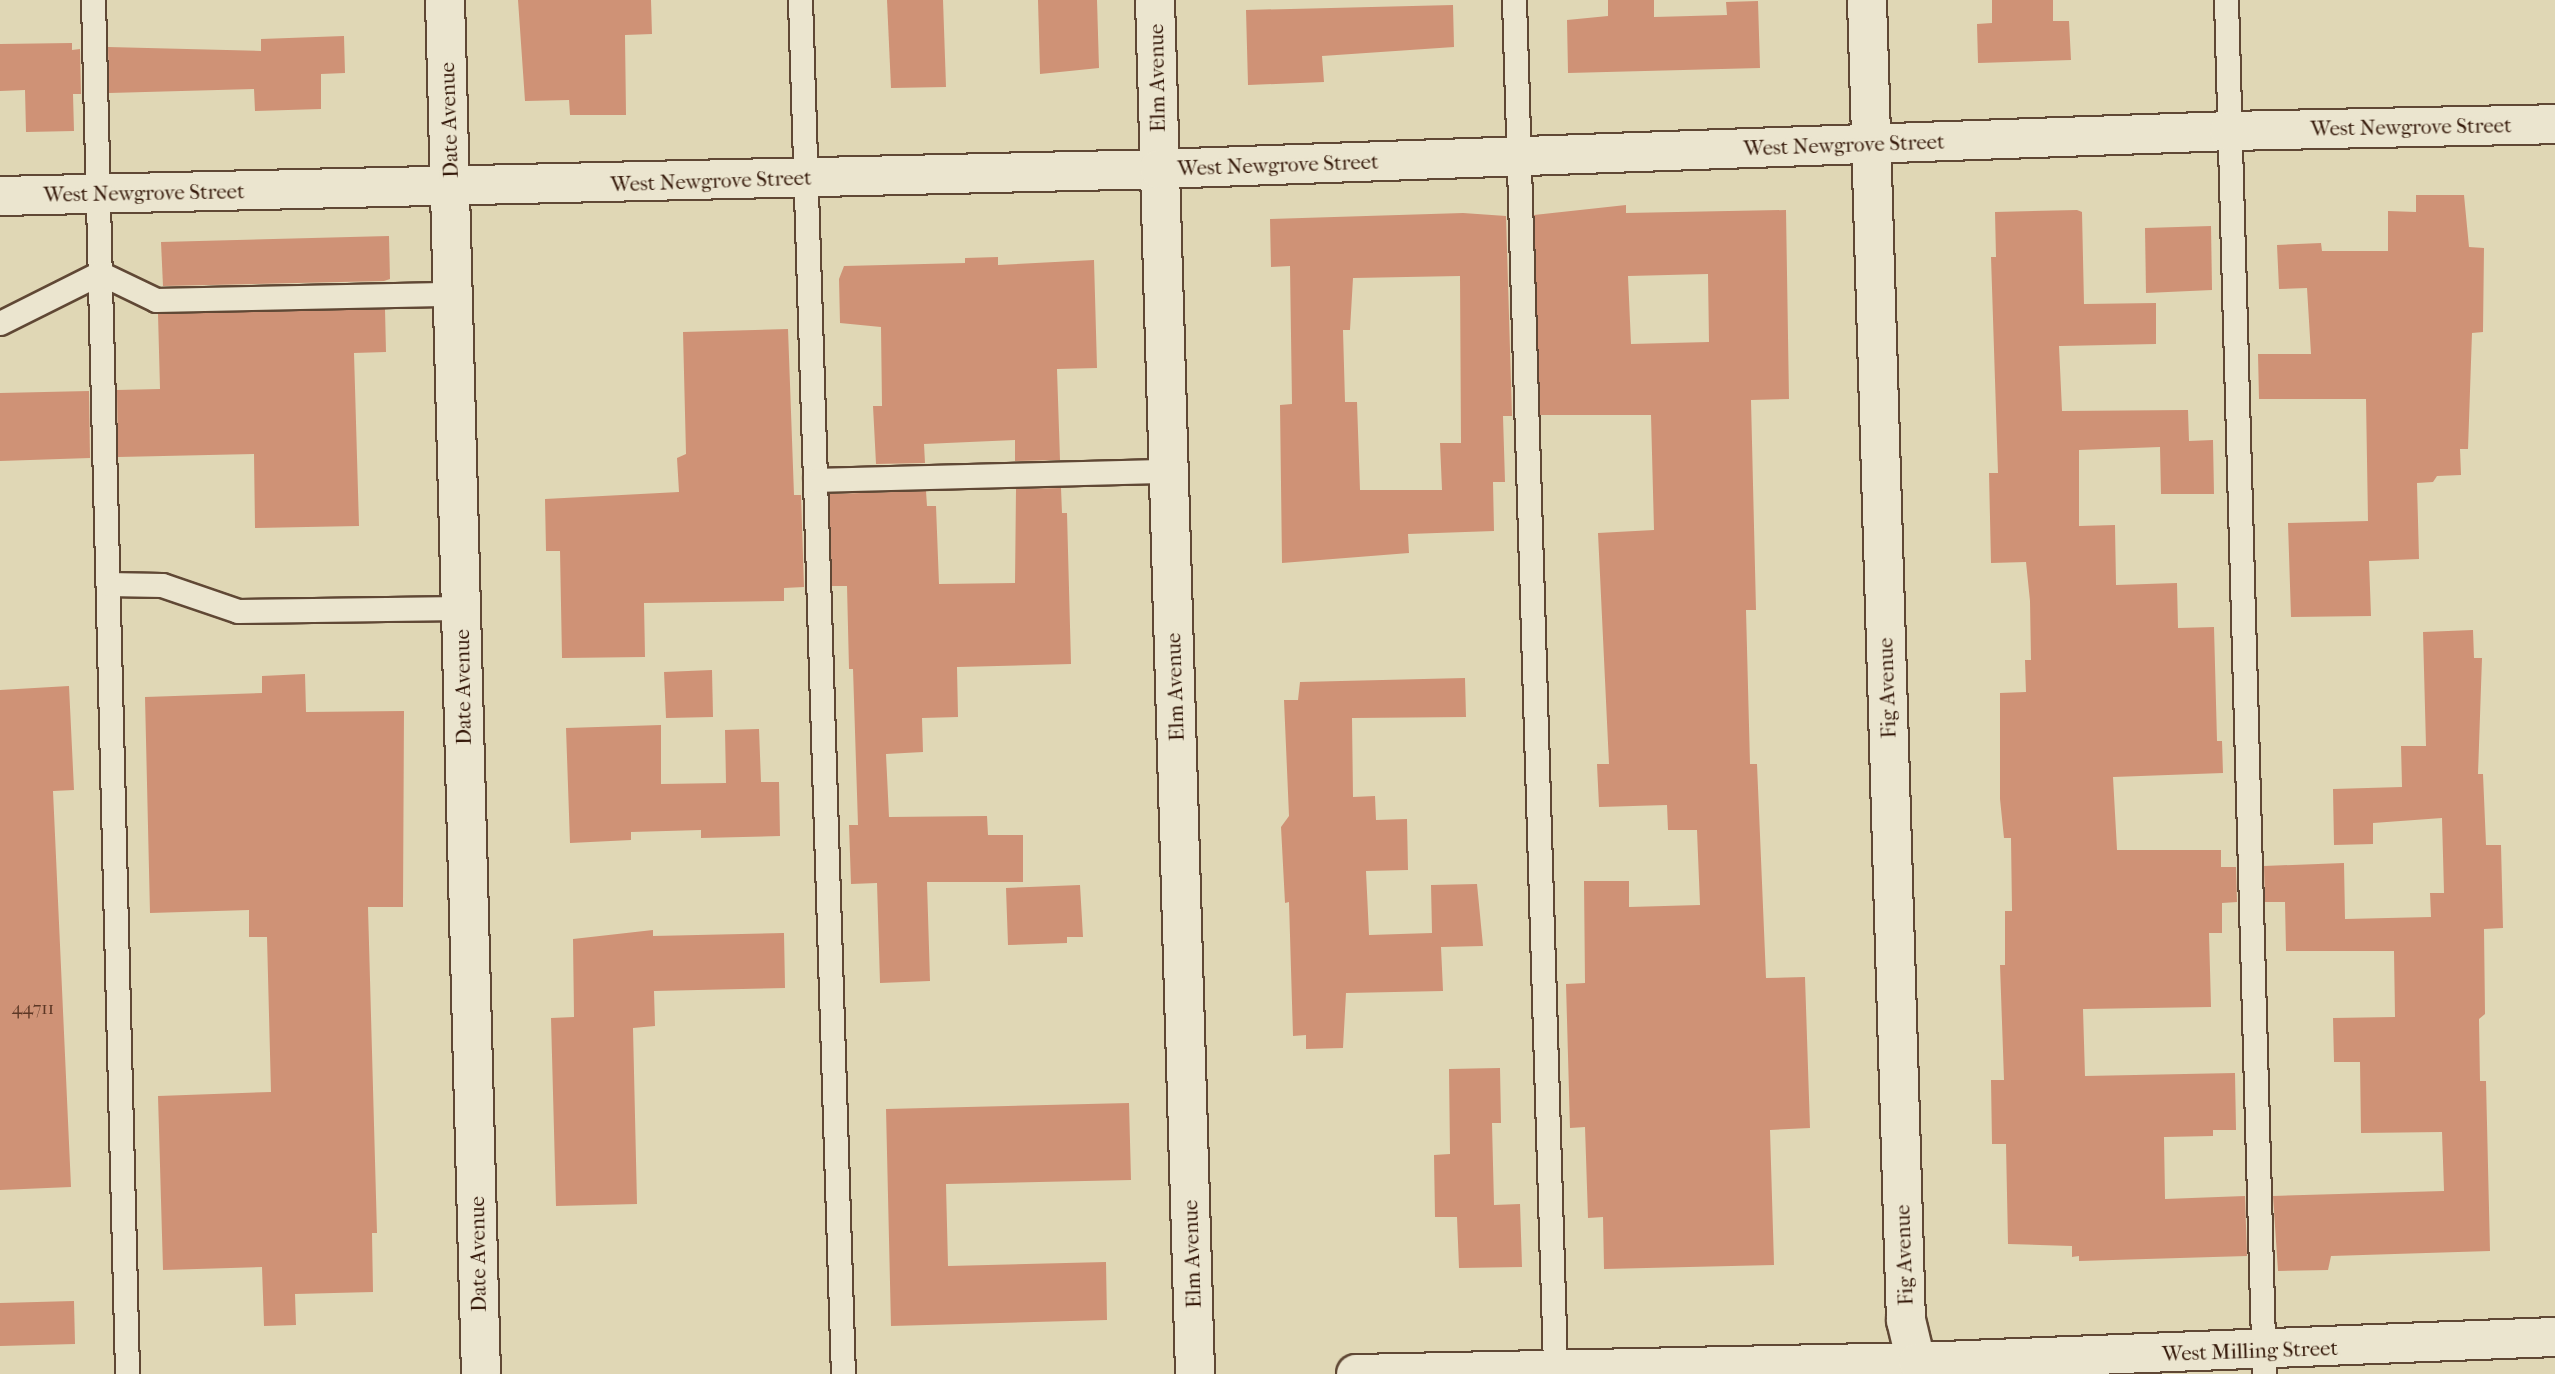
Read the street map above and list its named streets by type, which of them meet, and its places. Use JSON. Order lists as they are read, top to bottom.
{
  "streets": {
    "street": [
      "Elm Avenue",
      "Date Avenue",
      "West Newgrove Street",
      "Fig Avenue",
      "West Milling Street"
    ]
  },
  "crossings": [
    ["Elm Avenue", "West Newgrove Street"],
    ["Date Avenue", "West Newgrove Street"],
    ["West Newgrove Street", "Fig Avenue"],
    ["Fig Avenue", "West Milling Street"]
  ],
  "house_numbers": ["44711"]
}
